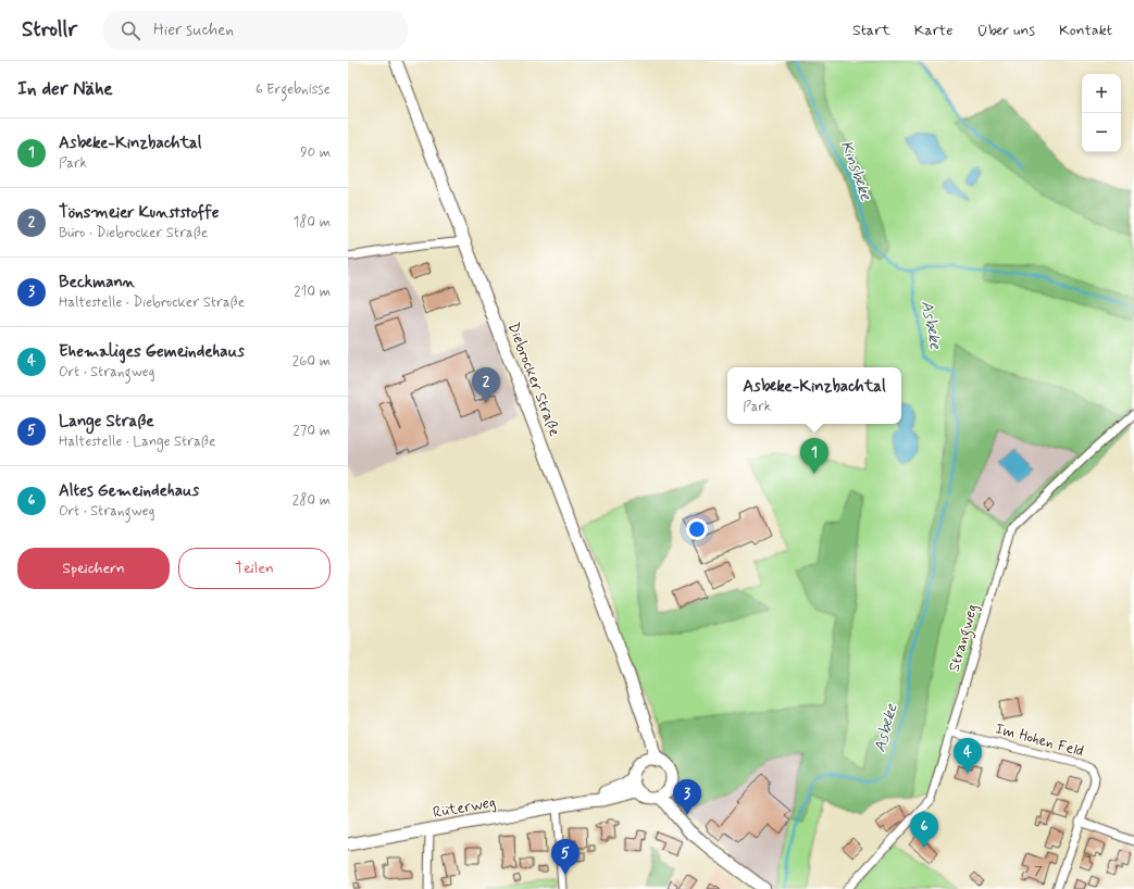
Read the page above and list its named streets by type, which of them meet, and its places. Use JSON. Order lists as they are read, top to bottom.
{
  "streets": {
    "main road": ["Diebrocker Straße", "Rüterweg"],
    "street": ["Strangweg", "Im Hohen Feld"]
  },
  "crossings": [
    ["Diebrocker Straße", "Rüterweg"],
    ["Strangweg", "Im Hohen Feld"]
  ],
  "water": ["Kinsbeke", "Asbeke"],
  "house_numbers": ["7"],
  "page": {
    "header": "Strollr",
    "search": "Hier suchen",
    "nav": [
      "Start",
      "Karte",
      "Über uns",
      "Kontakt"
    ],
    "heading": ["In der Nähe", "6 Ergebnisse"],
    "map_buttons": ["+", "−"],
    "list": [
      {
        "mark": "1",
        "name": "Asbeke-Kinzbachtal",
        "note": "Park",
        "value": "90 m"
      },
      {
        "mark": "2",
        "name": "Tönsmeier Kunststoffe",
        "note": "Büro · Diebrocker Straße",
        "value": "180 m"
      },
      {
        "mark": "3",
        "name": "Beckmann",
        "note": "Haltestelle · Diebrocker Straße",
        "value": "210 m"
      },
      {
        "mark": "4",
        "name": "Ehemaliges Gemeindehaus",
        "note": "Ort · Strangweg",
        "value": "260 m"
      },
      {
        "mark": "5",
        "name": "Lange Straße",
        "note": "Haltestelle · Lange Straße",
        "value": "270 m"
      },
      {
        "mark": "6",
        "name": "Altes Gemeindehaus",
        "note": "Ort · Strangweg",
        "value": "280 m"
      }
    ],
    "popup": ["Asbeke-Kinzbachtal", "Park"],
    "pins": [
      "2",
      "1",
      "4",
      "3",
      "6",
      "5"
    ],
    "buttons": ["Speichern", "Teilen"]
  }
}
